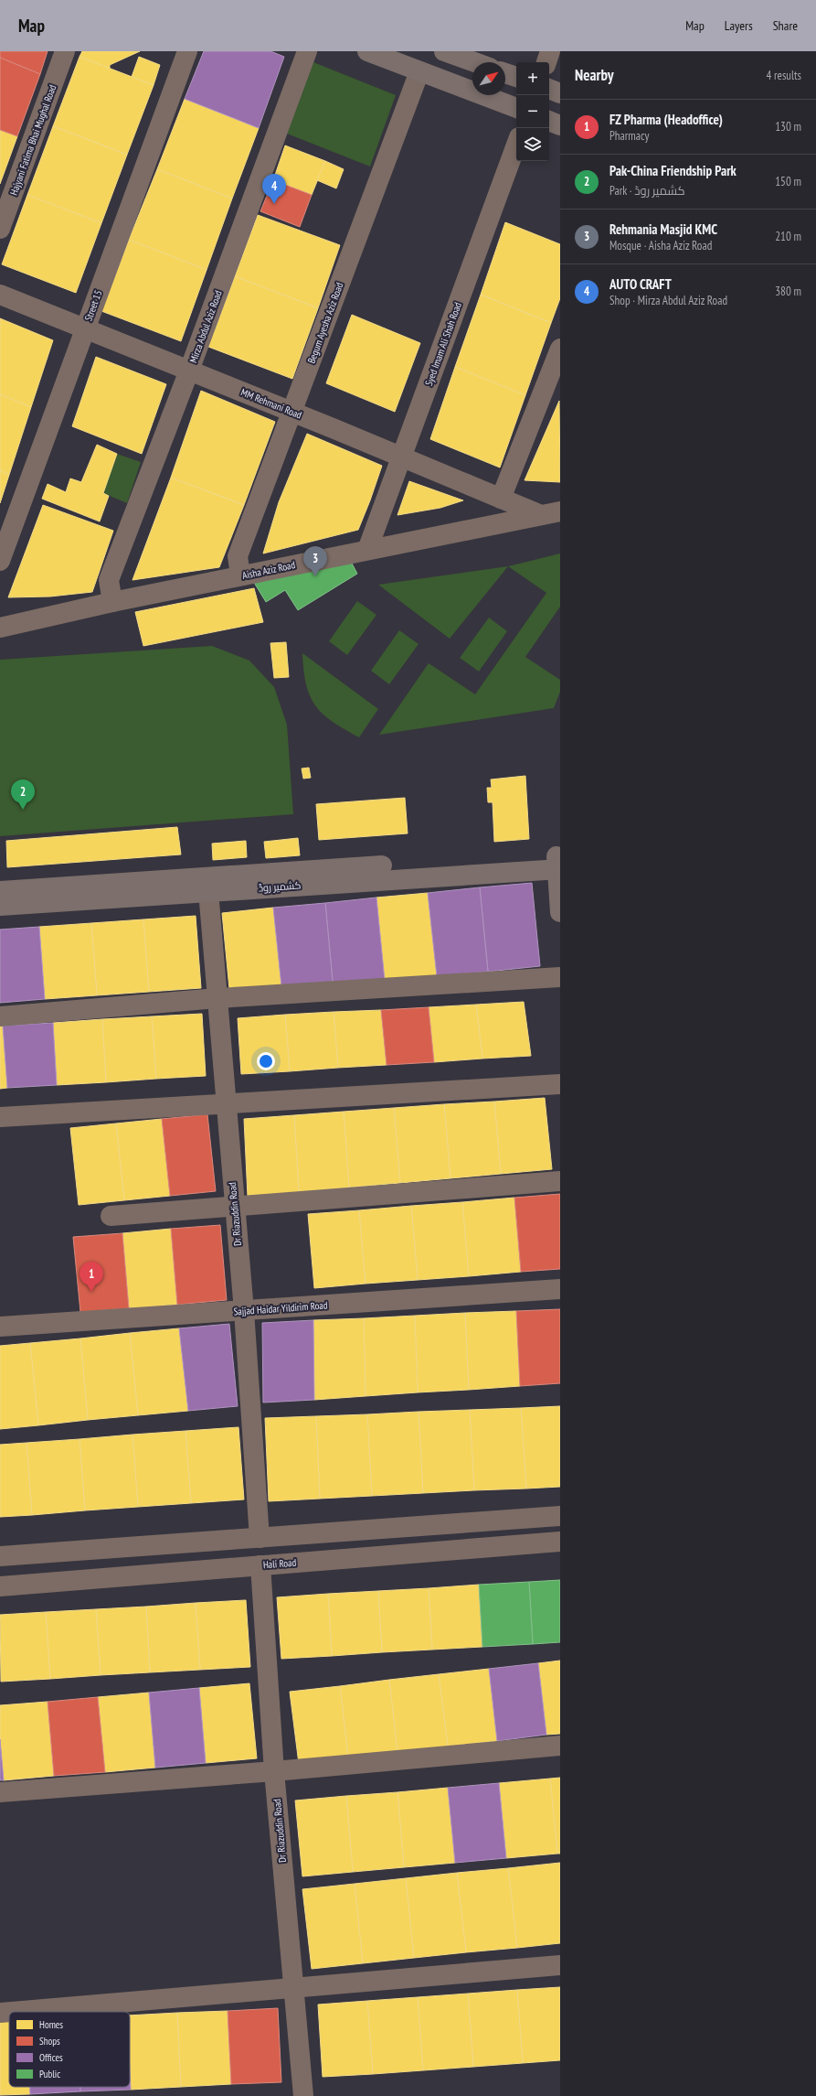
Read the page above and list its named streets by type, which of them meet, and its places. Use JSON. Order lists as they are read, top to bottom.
{
  "streets": {
    "main road": ["کشمیر روڈ"],
    "street": [
      "Hajyani Fatima Bhai Mughal Road",
      "Street 15",
      "Begum Ayesha Aziz Road",
      "Mirza Abdul Aziz Road",
      "Syed Imam Ali Shah Road",
      "MM Rehmani Road",
      "Aisha Aziz Road",
      "Dr Riazuddin Road",
      "Sajjad Haidar Yildirim Road",
      "Hali Road"
    ]
  },
  "crossings": [
    ["Street 15", "MM Rehmani Road"],
    ["Begum Ayesha Aziz Road", "MM Rehmani Road"],
    ["Begum Ayesha Aziz Road", "Aisha Aziz Road"],
    ["Mirza Abdul Aziz Road", "MM Rehmani Road"],
    ["Mirza Abdul Aziz Road", "Aisha Aziz Road"],
    ["Syed Imam Ali Shah Road", "MM Rehmani Road"],
    ["Syed Imam Ali Shah Road", "Aisha Aziz Road"],
    ["MM Rehmani Road", "Aisha Aziz Road"],
    ["کشمیر روڈ", "Dr Riazuddin Road"],
    ["Dr Riazuddin Road", "Sajjad Haidar Yildirim Road"],
    ["Dr Riazuddin Road", "Hali Road"]
  ],
  "legend": [
    "Homes",
    "Shops",
    "Offices",
    "Public"
  ],
  "north": "top right",
  "page": {
    "header": "Map",
    "nav": ["Map", "Layers", "Share"],
    "heading": ["Nearby", "4 results"],
    "map_buttons": ["+", "−"],
    "list": [
      {
        "mark": "1",
        "name": "FZ Pharma (Headoffice)",
        "note": "Pharmacy",
        "value": "130 m"
      },
      {
        "mark": "2",
        "name": "Pak-China Friendship Park",
        "note": "Park · کشمیر روڈ",
        "value": "150 m"
      },
      {
        "mark": "3",
        "name": "Rehmania Masjid KMC",
        "note": "Mosque · Aisha Aziz Road",
        "value": "210 m"
      },
      {
        "mark": "4",
        "name": "AUTO CRAFT",
        "note": "Shop · Mirza Abdul Aziz Road",
        "value": "380 m"
      }
    ],
    "pins": [
      "4",
      "3",
      "2",
      "1"
    ]
  }
}
